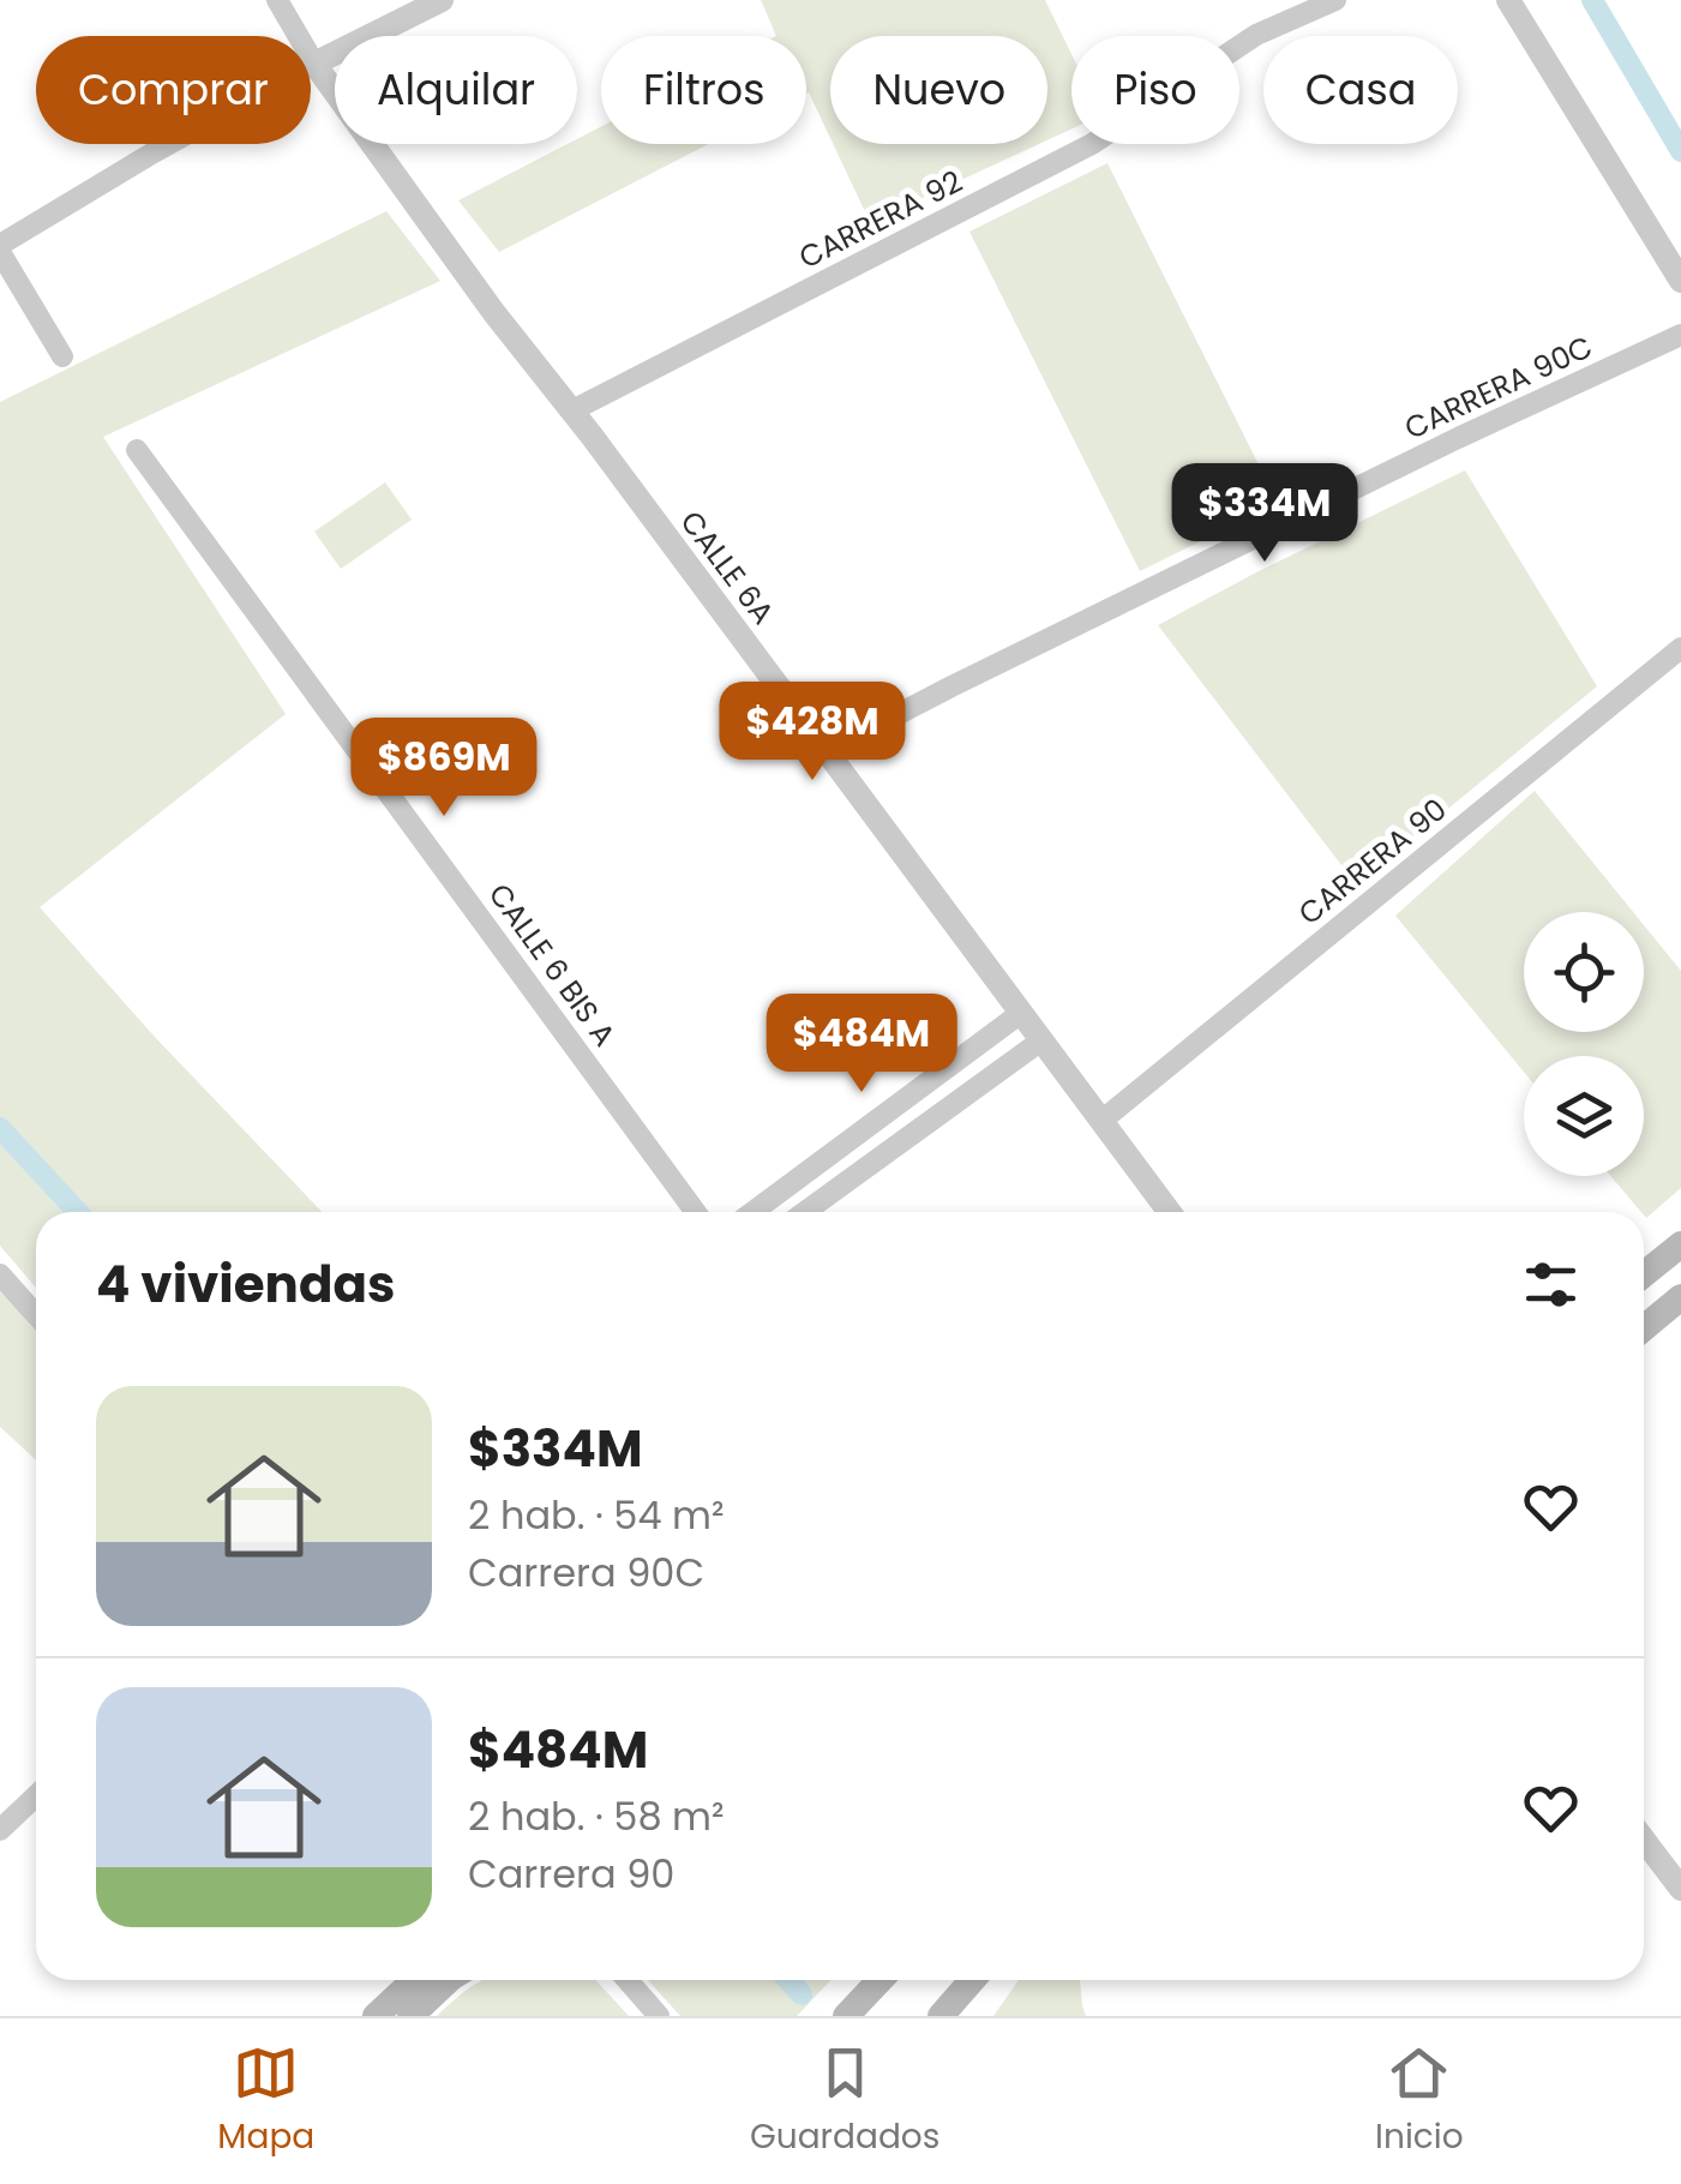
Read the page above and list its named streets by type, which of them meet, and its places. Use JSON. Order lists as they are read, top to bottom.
{
  "streets": {
    "street": [
      "CARRERA 92",
      "CARRERA 90C",
      "CALLE 6A",
      "CARRERA 90",
      "CALLE 6 BIS A"
    ]
  },
  "crossings": [
    ["CARRERA 92", "CALLE 6A"],
    ["CARRERA 90C", "CALLE 6A"],
    ["CALLE 6A", "CARRERA 90"]
  ],
  "page": {
    "chip": [
      "Comprar",
      "Alquilar",
      "Filtros",
      "Nuevo",
      "Piso",
      "Casa"
    ],
    "price": [
      "$334M",
      "$428M",
      "$869M",
      "$484M"
    ],
    "heading": "4 viviendas",
    "list": [
      {
        "name": "$334M",
        "note": "2 hab. · 54 m² · Carrera 90C"
      },
      {
        "name": "$484M",
        "note": "2 hab. · 58 m² · Carrera 90"
      }
    ],
    "tabs": ["Mapa", "Guardados", "Inicio"]
  }
}
